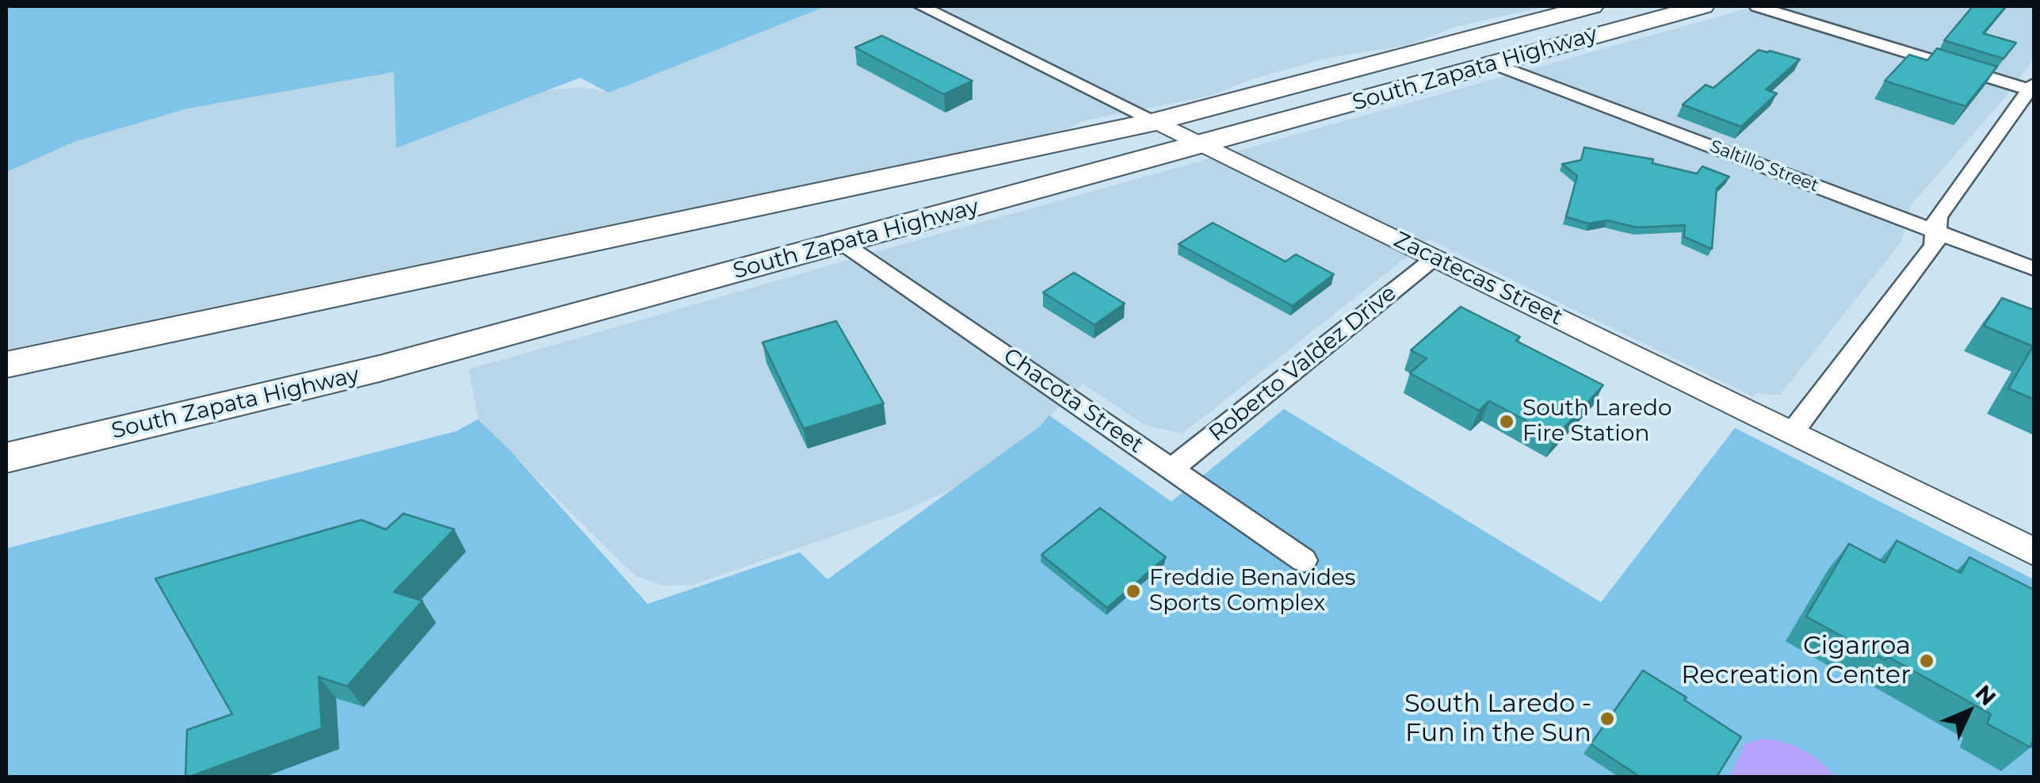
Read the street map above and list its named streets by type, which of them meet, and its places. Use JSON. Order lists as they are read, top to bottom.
{
  "streets": {
    "main road": ["South Zapata Highway"],
    "street": [
      "Saltillo Street",
      "Zacatecas Street",
      "Roberto Valdez Drive",
      "Chacota Street"
    ]
  },
  "crossings": [
    ["South Zapata Highway", "Saltillo Street"],
    ["South Zapata Highway", "Zacatecas Street"],
    ["South Zapata Highway", "Chacota Street"],
    ["Zacatecas Street", "Roberto Valdez Drive"],
    ["Roberto Valdez Drive", "Chacota Street"]
  ],
  "places": [
    "South Laredo Fire Station",
    "Freddie Benavides Sports Complex",
    "Cigarroa Recreation Center",
    "South Laredo - Fun in the Sun"
  ],
  "north": "top right"
}
